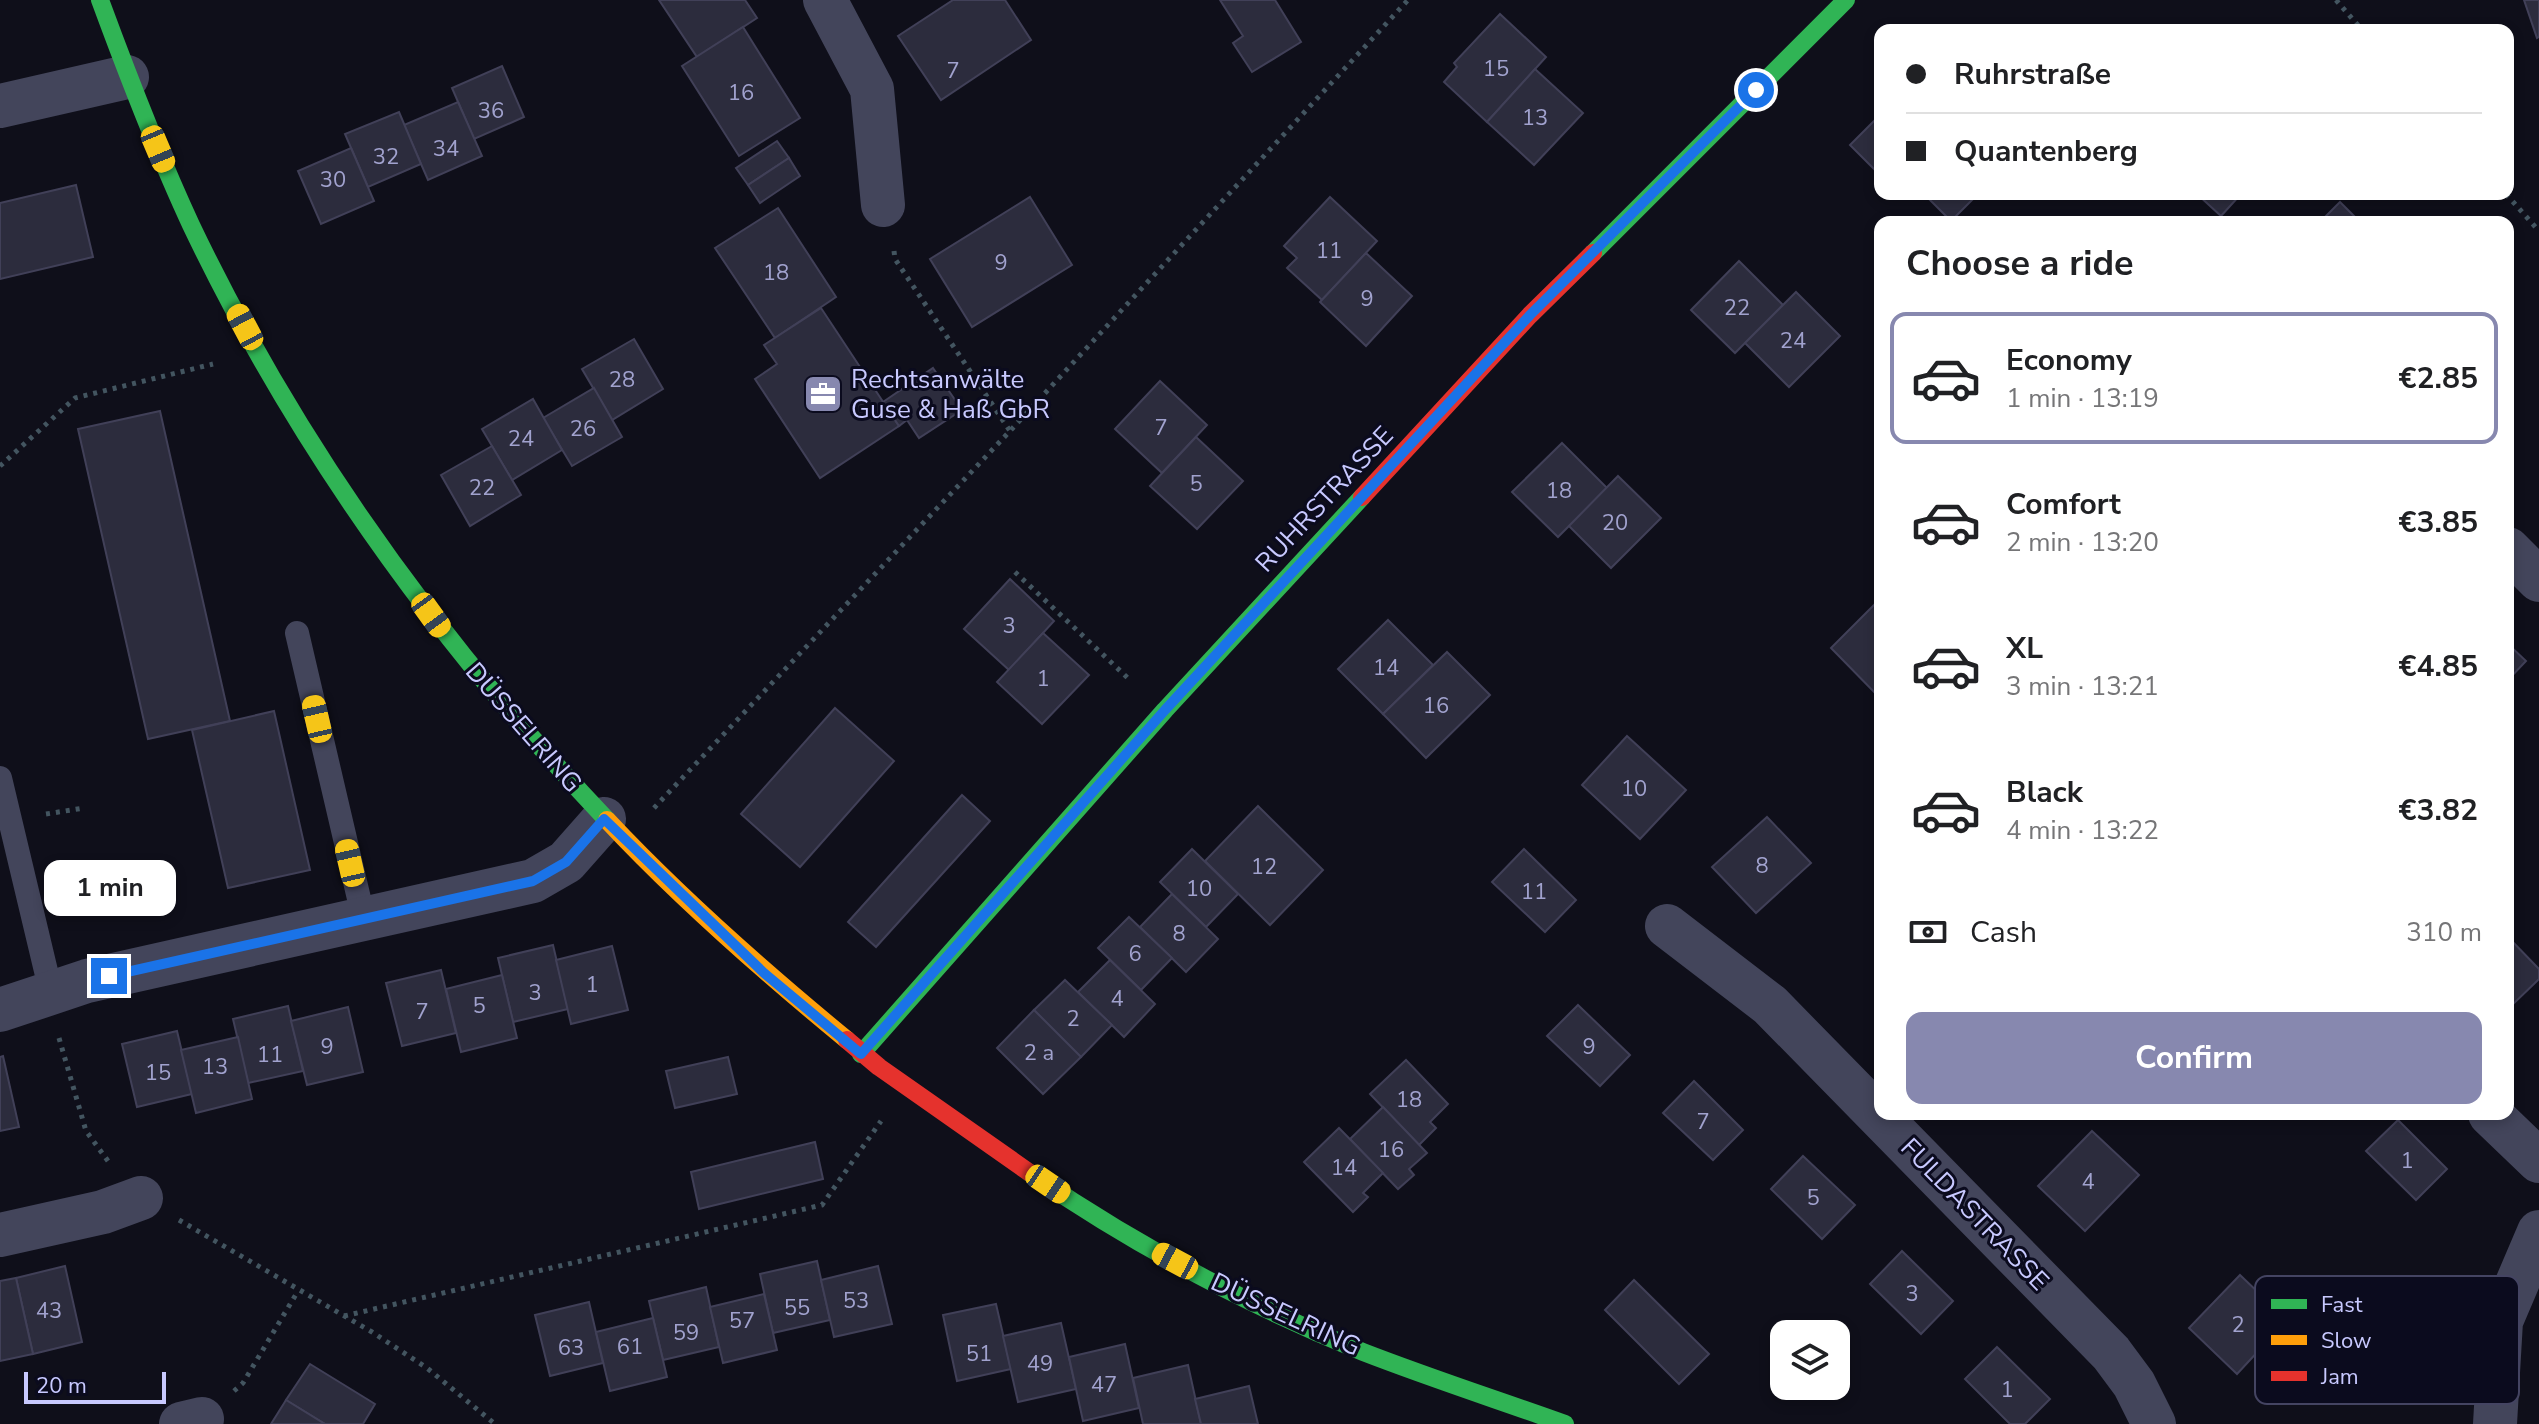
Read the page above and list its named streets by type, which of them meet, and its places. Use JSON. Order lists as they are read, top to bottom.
{
  "streets": {
    "street": ["RUHRSTRASSE", "DÜSSELRING", "FULDASTRASSE"]
  },
  "crossings": [
    ["RUHRSTRASSE", "DÜSSELRING"]
  ],
  "places": {
    "office": ["Rechtsanwälte Guse & Haß GbR"]
  },
  "house_numbers": [
    "15",
    "7",
    "16",
    "36",
    "13",
    "34",
    "32",
    "30",
    "11",
    "9",
    "18",
    "9",
    "22",
    "24",
    "28",
    "7",
    "26",
    "24",
    "5",
    "22",
    "18",
    "20",
    "3",
    "14",
    "1",
    "16",
    "10",
    "8",
    "12",
    "10",
    "11",
    "8",
    "6",
    "1",
    "3",
    "4",
    "5",
    "7",
    "2",
    "9",
    "9",
    "2 a",
    "11",
    "13",
    "15",
    "18",
    "7",
    "16",
    "1",
    "14",
    "4",
    "5",
    "3",
    "53",
    "55",
    "43",
    "57",
    "2",
    "59",
    "61",
    "63",
    "51",
    "49",
    "47",
    "1"
  ],
  "legend": ["Fast", "Slow", "Jam"],
  "scale_bar": "20 m",
  "page": {
    "banner": ["Ruhrstraße", "Quantenberg"],
    "heading": "Choose a ride",
    "list": [
      {
        "name": "Economy",
        "note": "1 min · 13:19",
        "value": "€2.85"
      },
      {
        "name": "Comfort",
        "note": "2 min · 13:20",
        "value": "€3.85"
      },
      {
        "name": "XL",
        "note": "3 min · 13:21",
        "value": "€4.85"
      },
      {
        "name": "Black",
        "note": "4 min · 13:22",
        "value": "€3.82"
      }
    ],
    "bubble": "1 min",
    "pay": ["Cash", "310 m"],
    "buttons": "Confirm",
    "scale": "20 m"
  }
}
